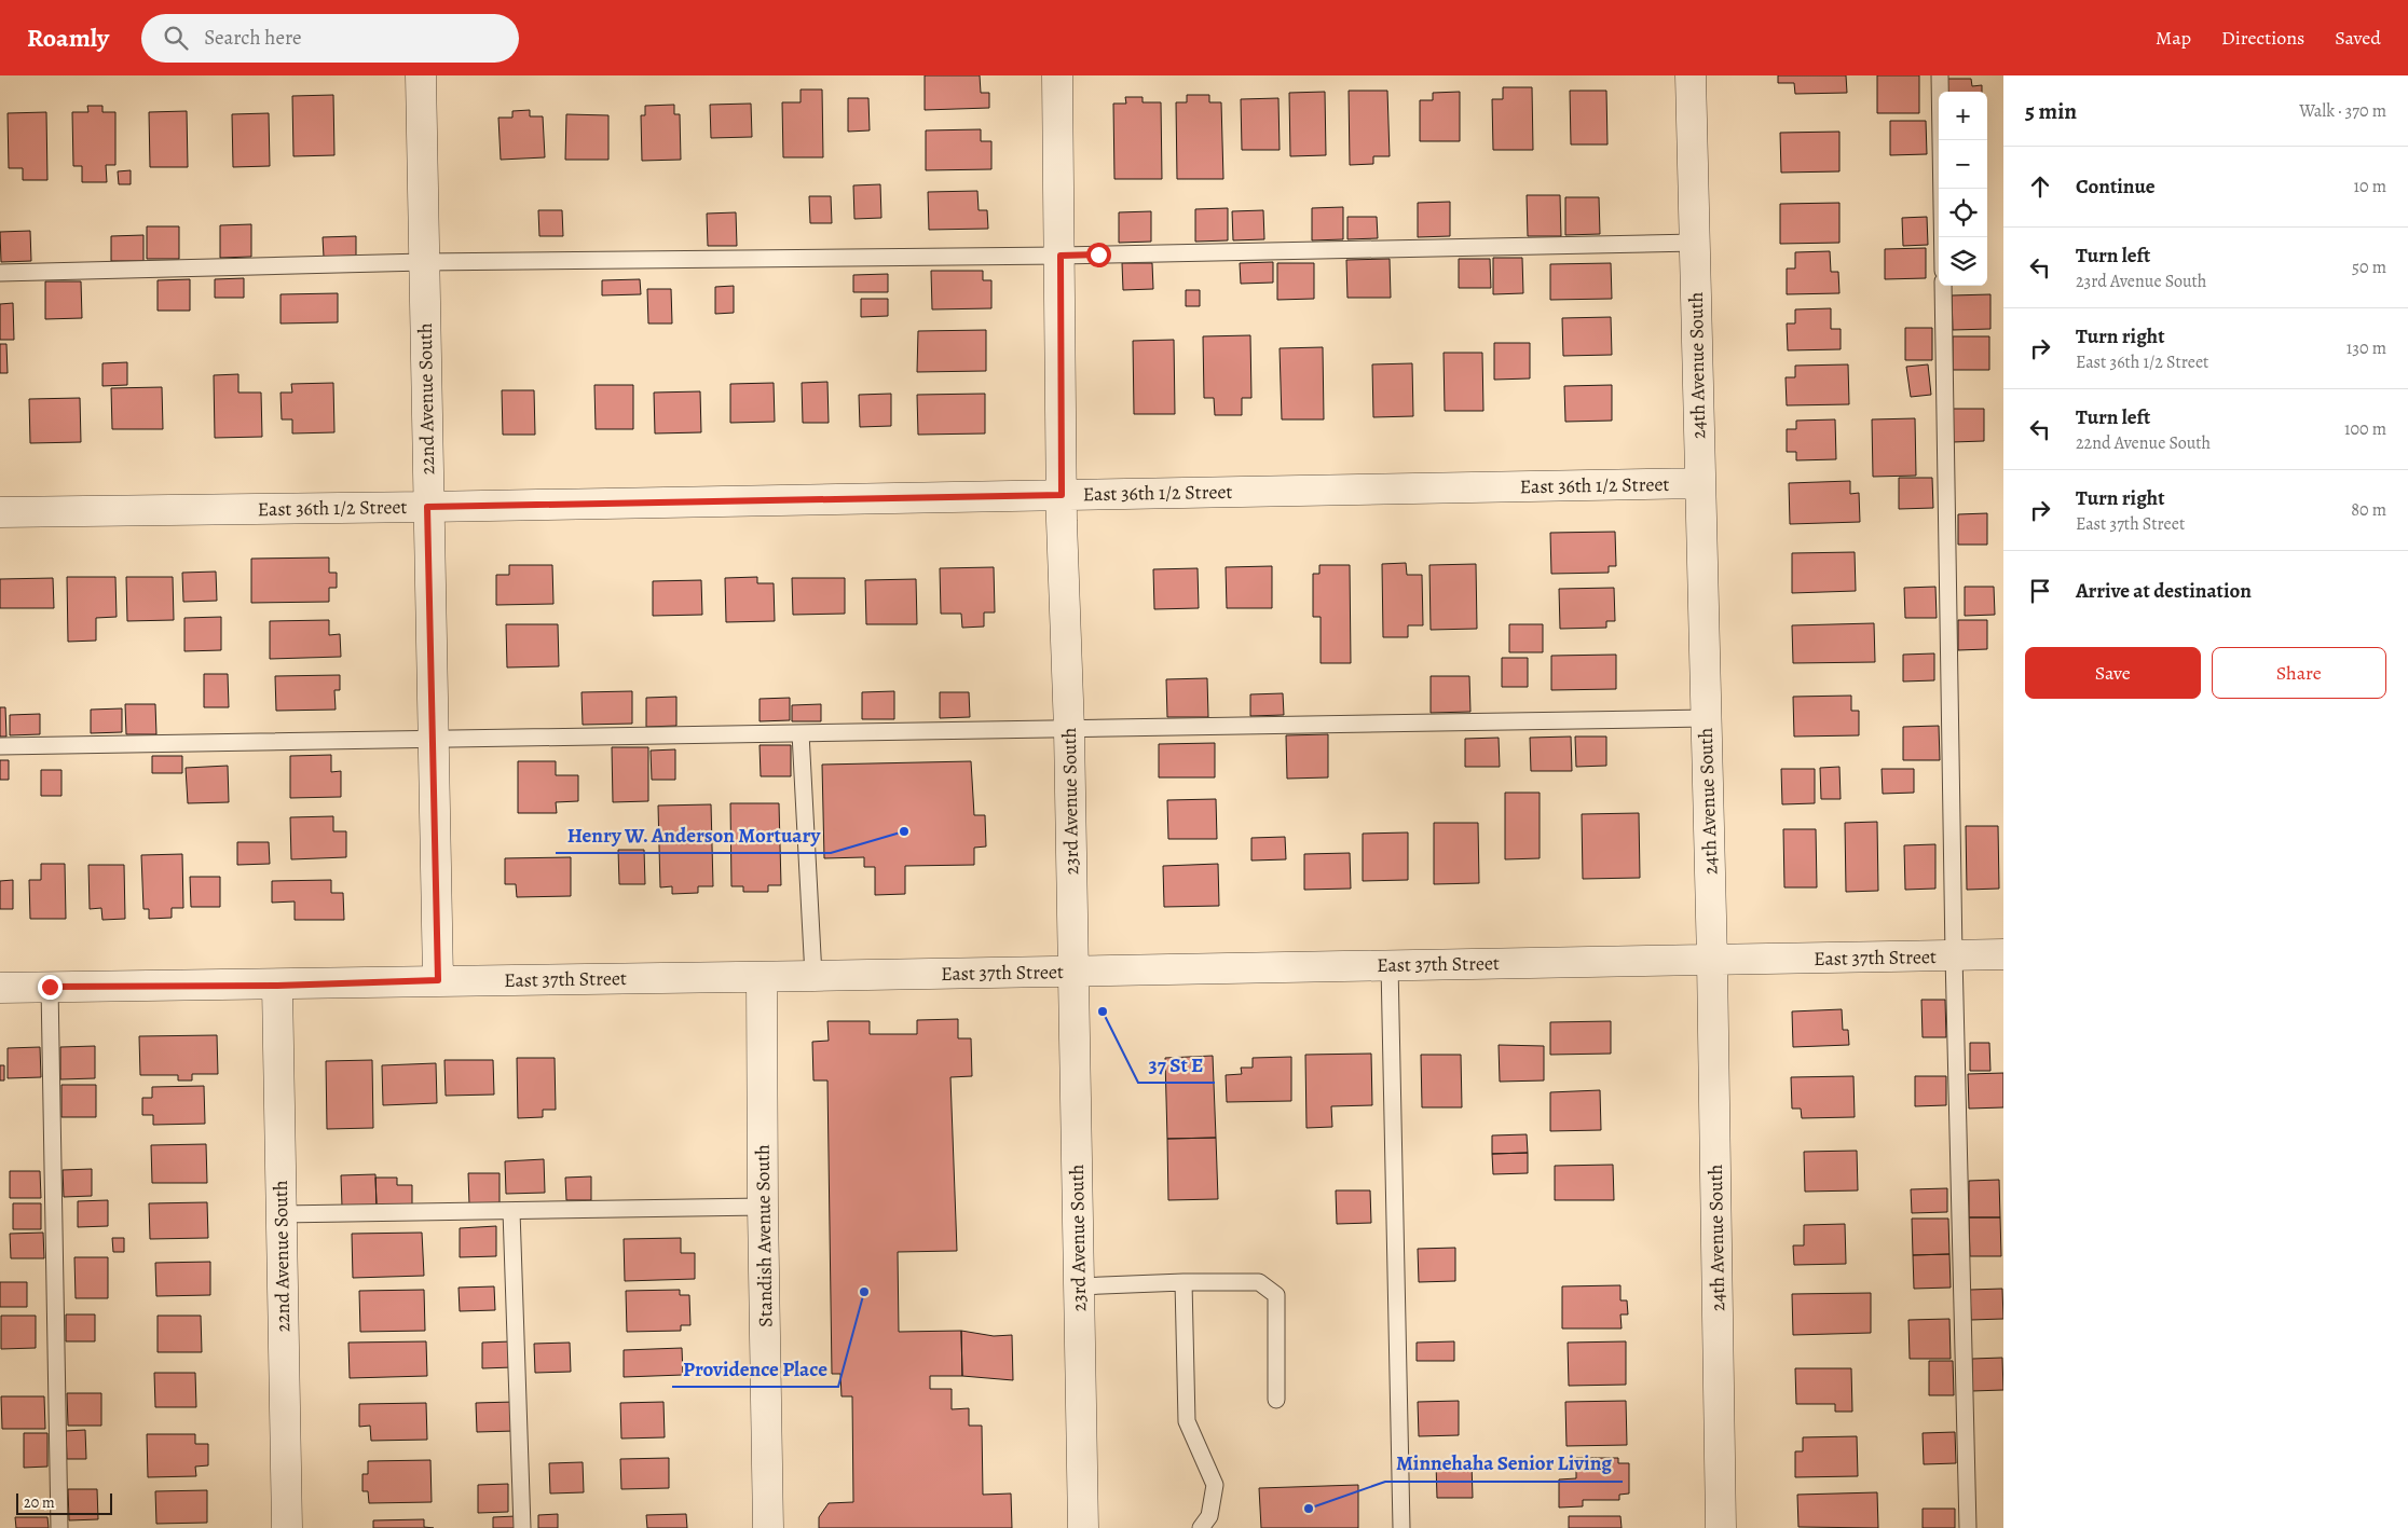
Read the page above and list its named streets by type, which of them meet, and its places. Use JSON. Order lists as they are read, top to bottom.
{
  "streets": {
    "street": [
      "24th Avenue South",
      "22nd Avenue South",
      "East 36th 1/2 Street",
      "23rd Avenue South",
      "East 37th Street",
      "Standish Avenue South"
    ]
  },
  "crossings": [
    ["24th Avenue South", "East 36th 1/2 Street"],
    ["24th Avenue South", "East 37th Street"],
    ["22nd Avenue South", "East 36th 1/2 Street"],
    ["22nd Avenue South", "East 37th Street"],
    ["East 36th 1/2 Street", "23rd Avenue South"],
    ["23rd Avenue South", "East 37th Street"],
    ["East 37th Street", "Standish Avenue South"]
  ],
  "places": [
    "Henry W. Anderson Mortuary",
    "37 St E",
    "Providence Place",
    "Minnehaha Senior Living"
  ],
  "scale_bar": "20 m",
  "page": {
    "header": "Roamly",
    "search": "Search here",
    "nav": ["Map", "Directions", "Saved"],
    "heading": ["5 min", "Walk · 370 m"],
    "map_buttons": ["+", "−"],
    "list": [
      ["Continue", "10 m"],
      ["Turn left", "23rd Avenue South", "50 m"],
      ["Turn right", "East 36th 1/2 Street", "130 m"],
      ["Turn left", "22nd Avenue South", "100 m"],
      ["Turn right", "East 37th Street", "80 m"],
      "Arrive at destination"
    ],
    "buttons": ["Save", "Share"],
    "scale": "20 m"
  }
}
